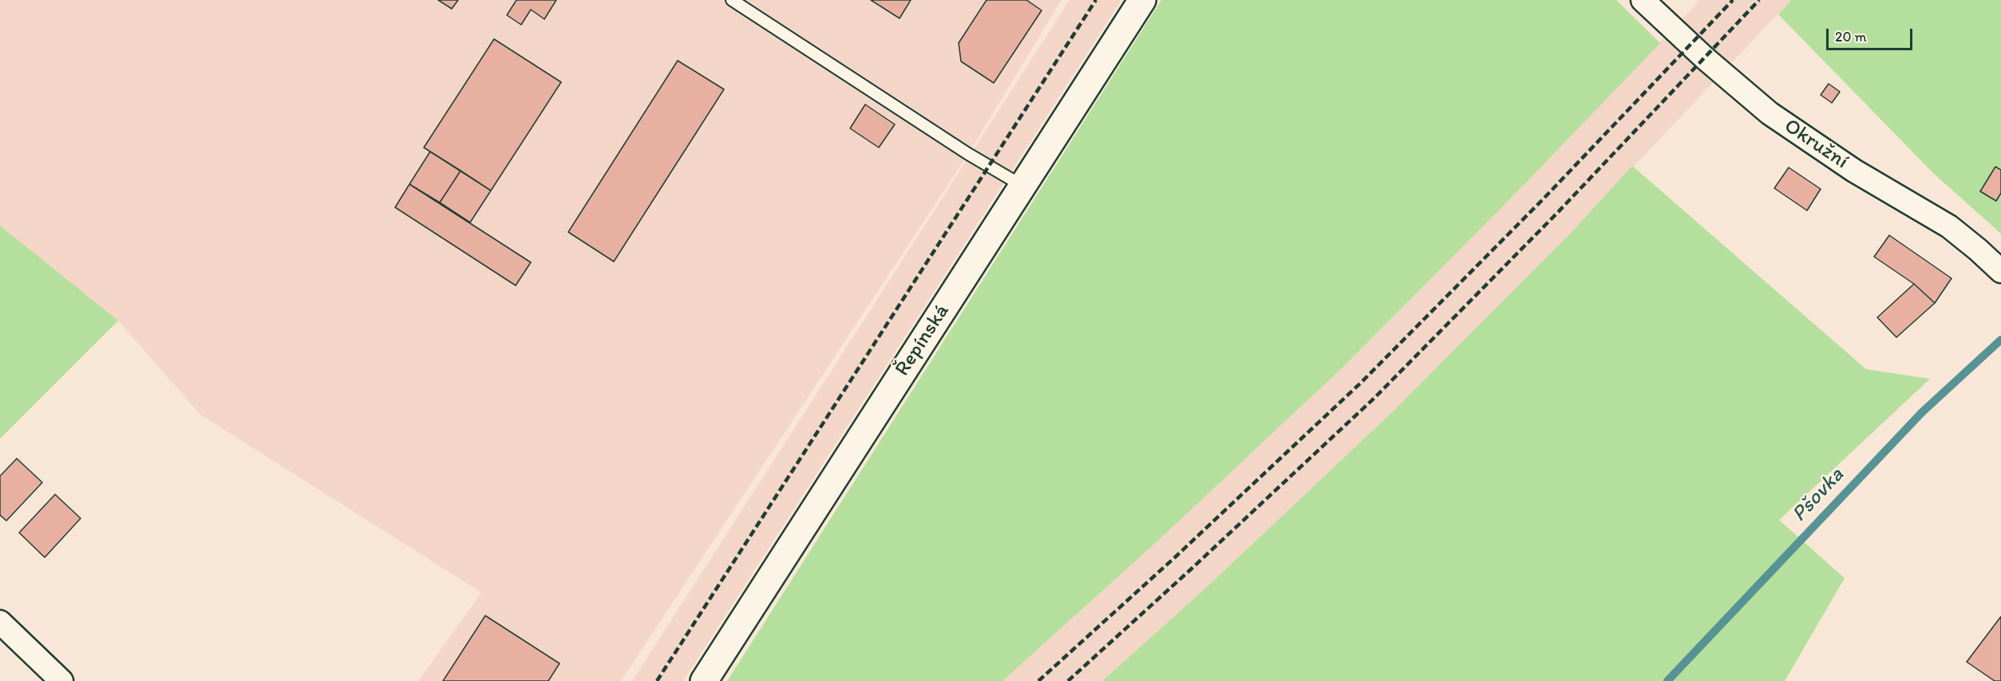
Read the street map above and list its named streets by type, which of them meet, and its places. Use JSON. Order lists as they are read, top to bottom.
{
  "streets": {
    "street": ["Okružní", "Řepínská"]
  },
  "water": ["Pšovka"],
  "scale_bar": "20 m"
}
